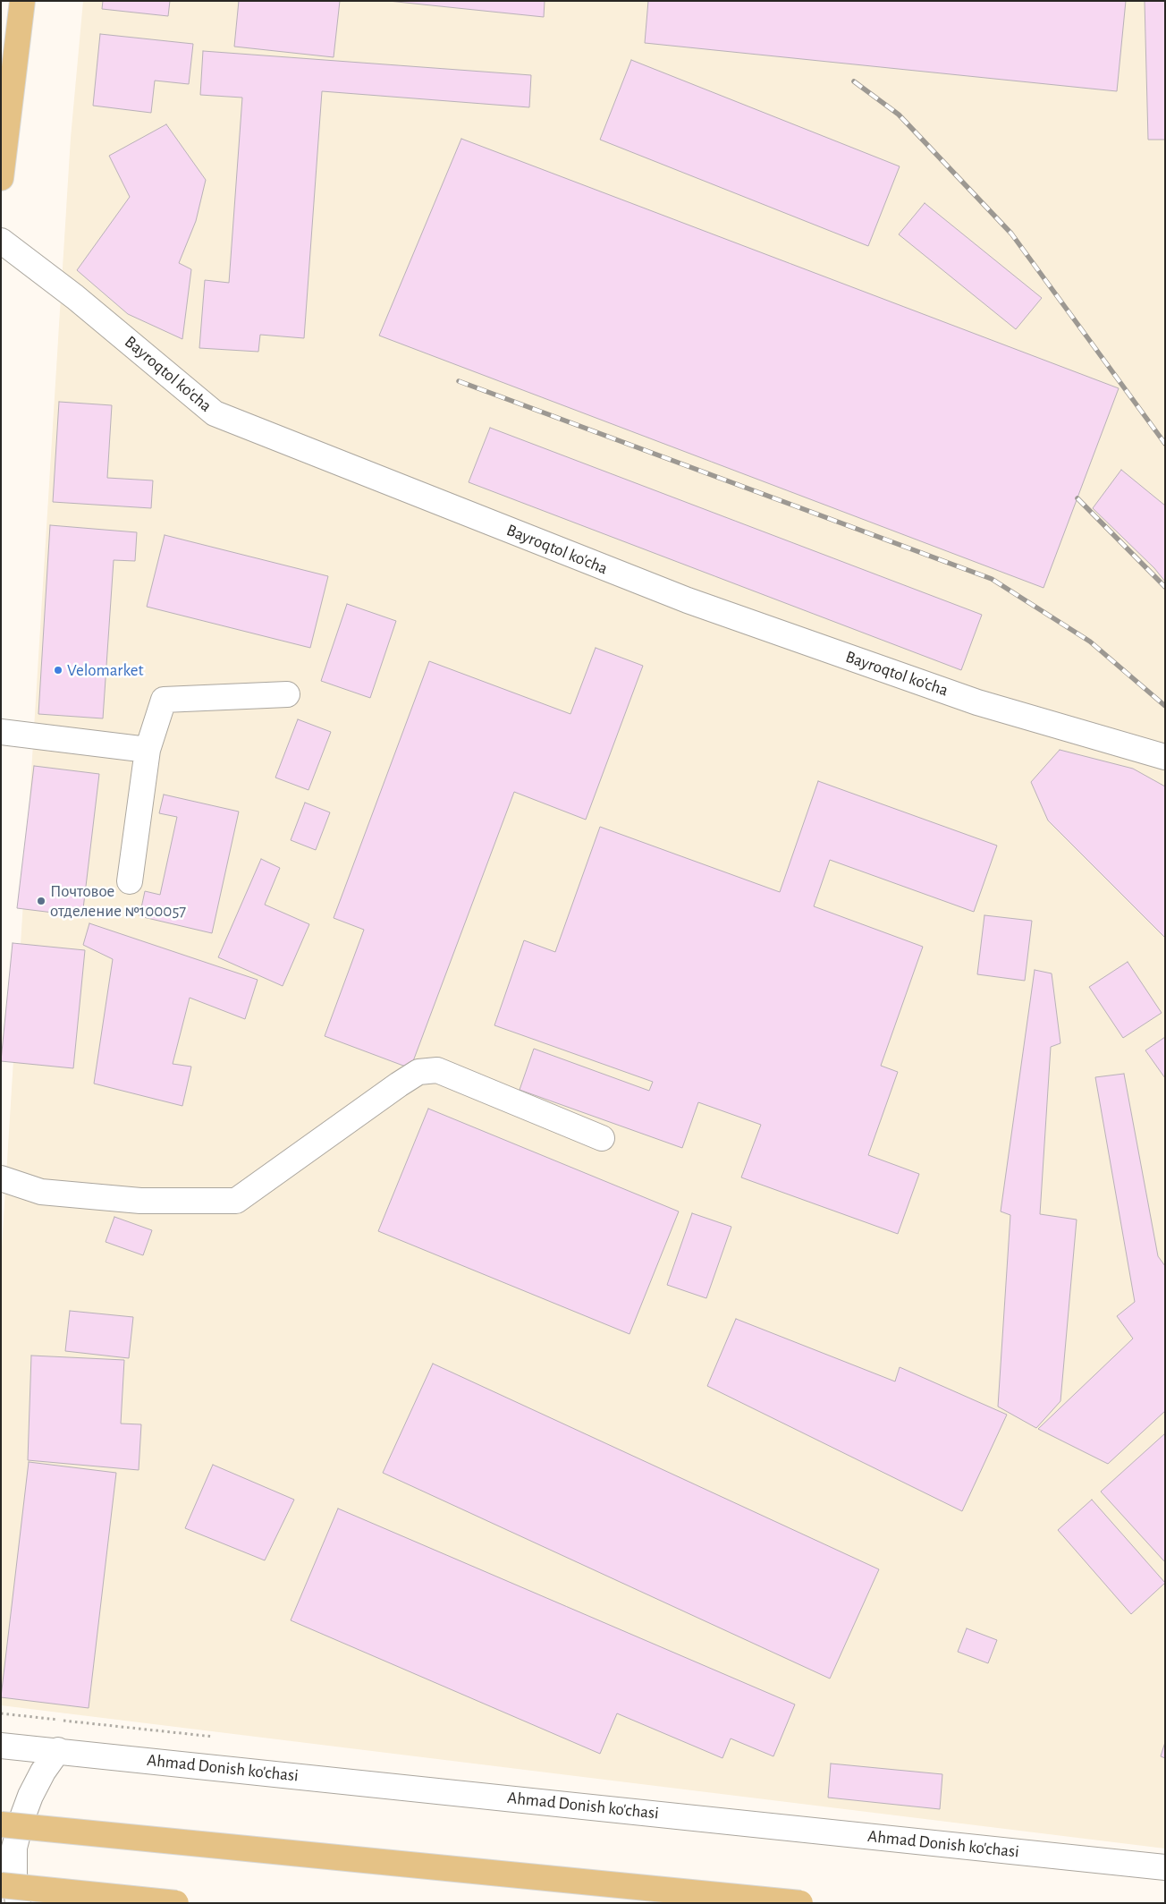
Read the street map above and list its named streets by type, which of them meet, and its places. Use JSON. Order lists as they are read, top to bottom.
{
  "streets": {
    "street": ["Bayroqtol ko'cha", "Ahmad Donish ko'chasi"]
  },
  "places": ["Velomarket", "Почтовое отделение №100057"]
}
